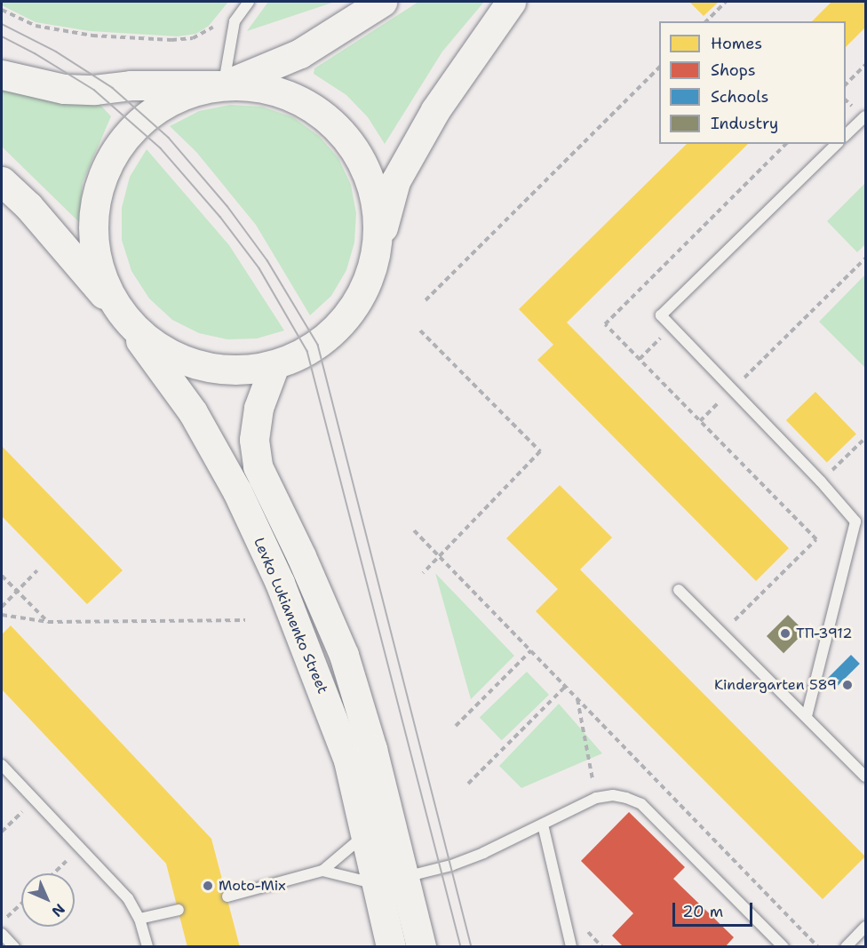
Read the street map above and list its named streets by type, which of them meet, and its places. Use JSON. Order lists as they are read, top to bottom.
{
  "streets": {
    "main road": ["Levko Lukianenko Street"]
  },
  "places": ["ТП-3912", "Kindergarten 589", "Moto-Mix"],
  "legend": [
    "Homes",
    "Shops",
    "Schools",
    "Industry"
  ],
  "scale_bar": "20 m",
  "north": "bottom right"
}
